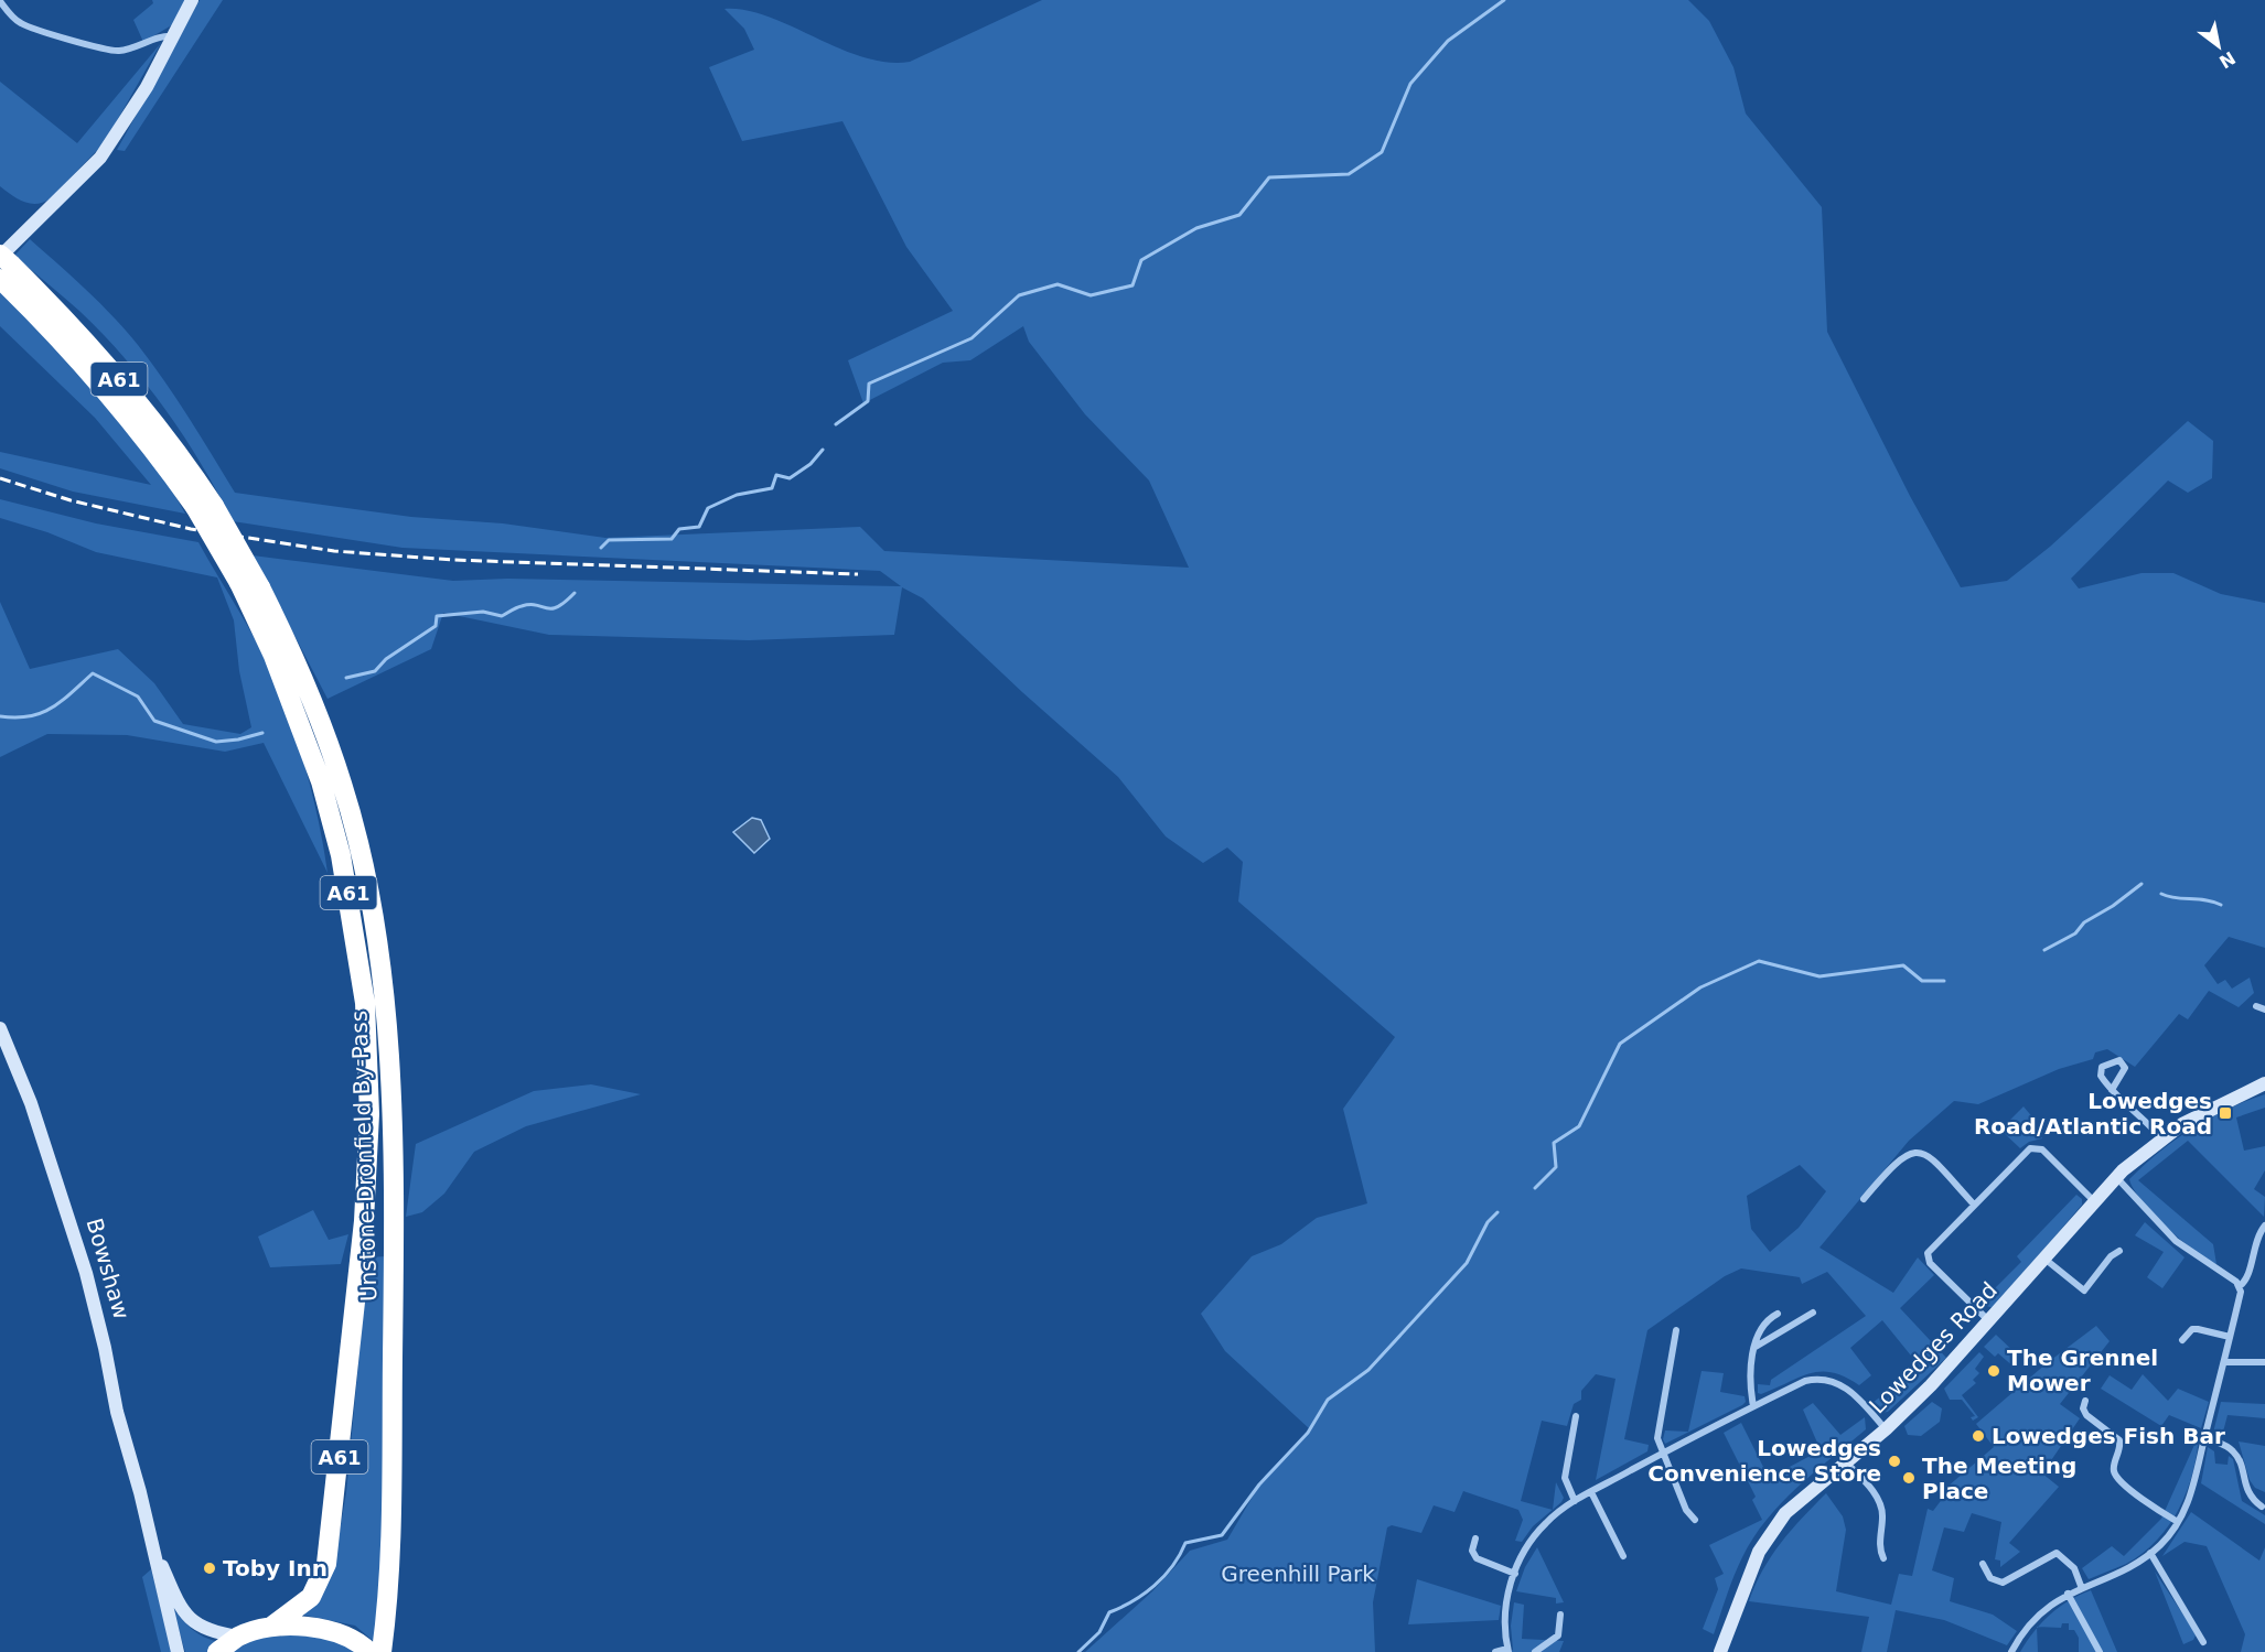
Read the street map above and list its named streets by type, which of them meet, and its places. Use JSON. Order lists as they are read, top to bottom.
{
  "streets": {
    "highway": ["A61", "Unstone-Dronfield By-Pass", "Bowshaw"],
    "main road": ["Lowedges Road"]
  },
  "crossings": [
    ["Unstone-Dronfield By-Pass", "Bowshaw"]
  ],
  "parks": ["Greenhill Park"],
  "places": {
    "transit": ["Lowedges Road/Atlantic Road"],
    "other": [
      "The Grennel Mower",
      "Lowedges Fish Bar",
      "Lowedges Convenience Store",
      "The Meeting Place",
      "Toby Inn"
    ]
  },
  "north": "bottom right"
}
